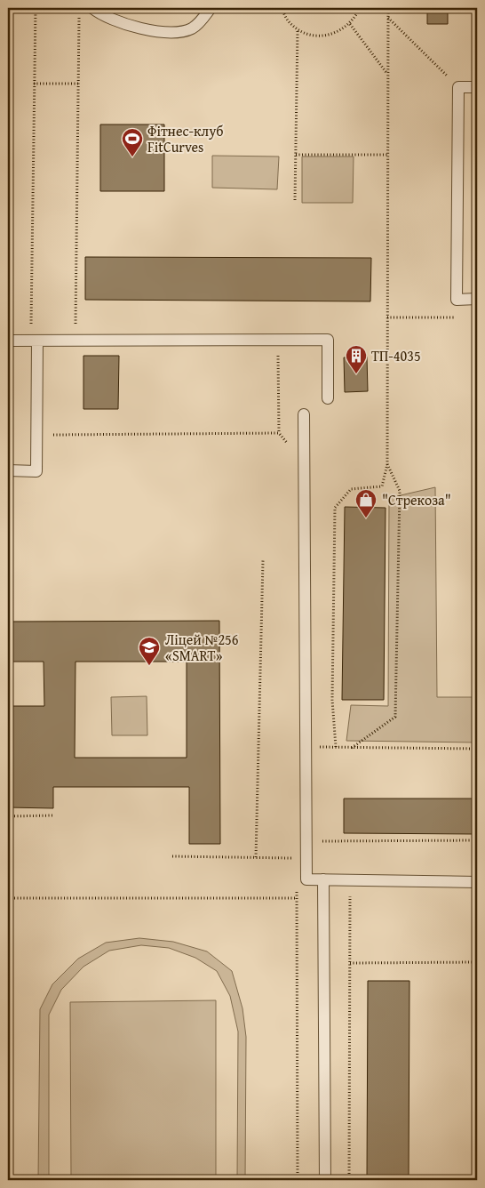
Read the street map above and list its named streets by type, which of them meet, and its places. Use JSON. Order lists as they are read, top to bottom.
{
  "places": {
    "sports": ["Фітнес-клуб FitCurves"],
    "building": ["ТП-4035"],
    "shop": ["\"Стрекоза\""],
    "school or university": ["Ліцей №256 «SMART»"]
  }
}
